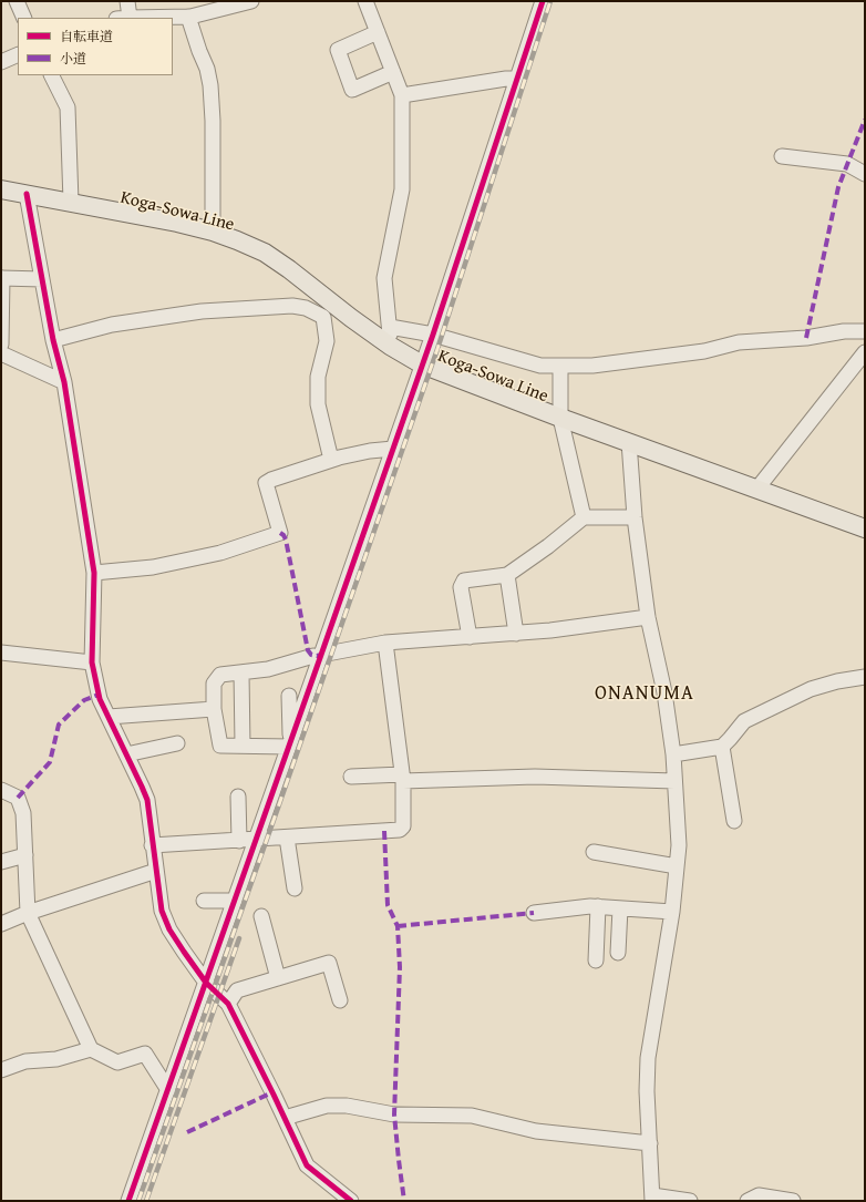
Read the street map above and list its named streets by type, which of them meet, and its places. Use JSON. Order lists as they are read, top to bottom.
{
  "streets": {
    "main road": ["Koga-Sowa Line"]
  },
  "districts": ["ONANUMA"],
  "legend": ["自転車道", "小道"]
}
